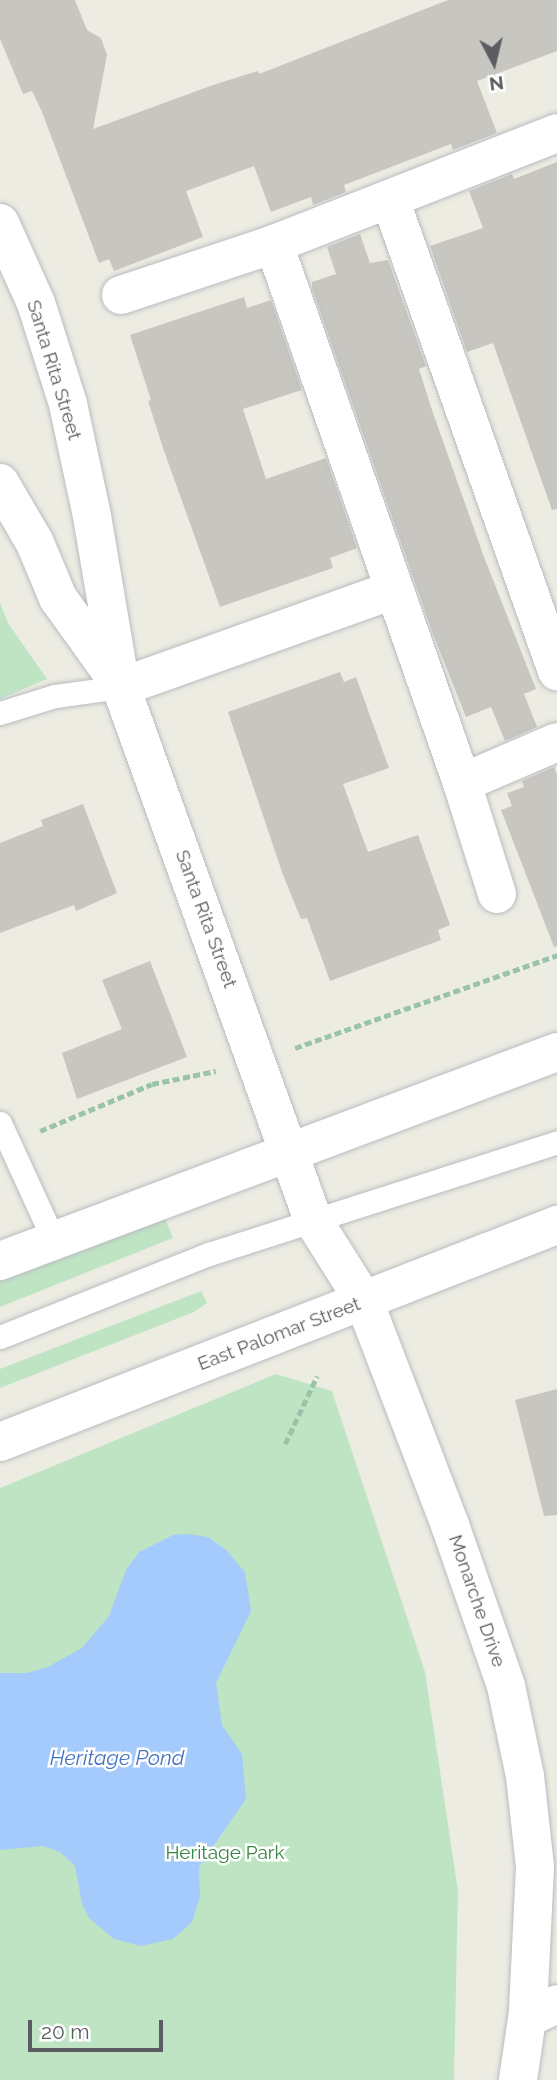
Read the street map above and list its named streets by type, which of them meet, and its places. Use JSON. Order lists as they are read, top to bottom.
{
  "streets": {
    "street": ["Santa Rita Street", "East Palomar Street", "Monarche Drive"]
  },
  "crossings": [
    ["Santa Rita Street", "Monarche Drive"],
    ["East Palomar Street", "Monarche Drive"]
  ],
  "water": ["Heritage Pond"],
  "parks": ["Heritage Park"],
  "scale_bar": "20 m",
  "north": "bottom"
}
